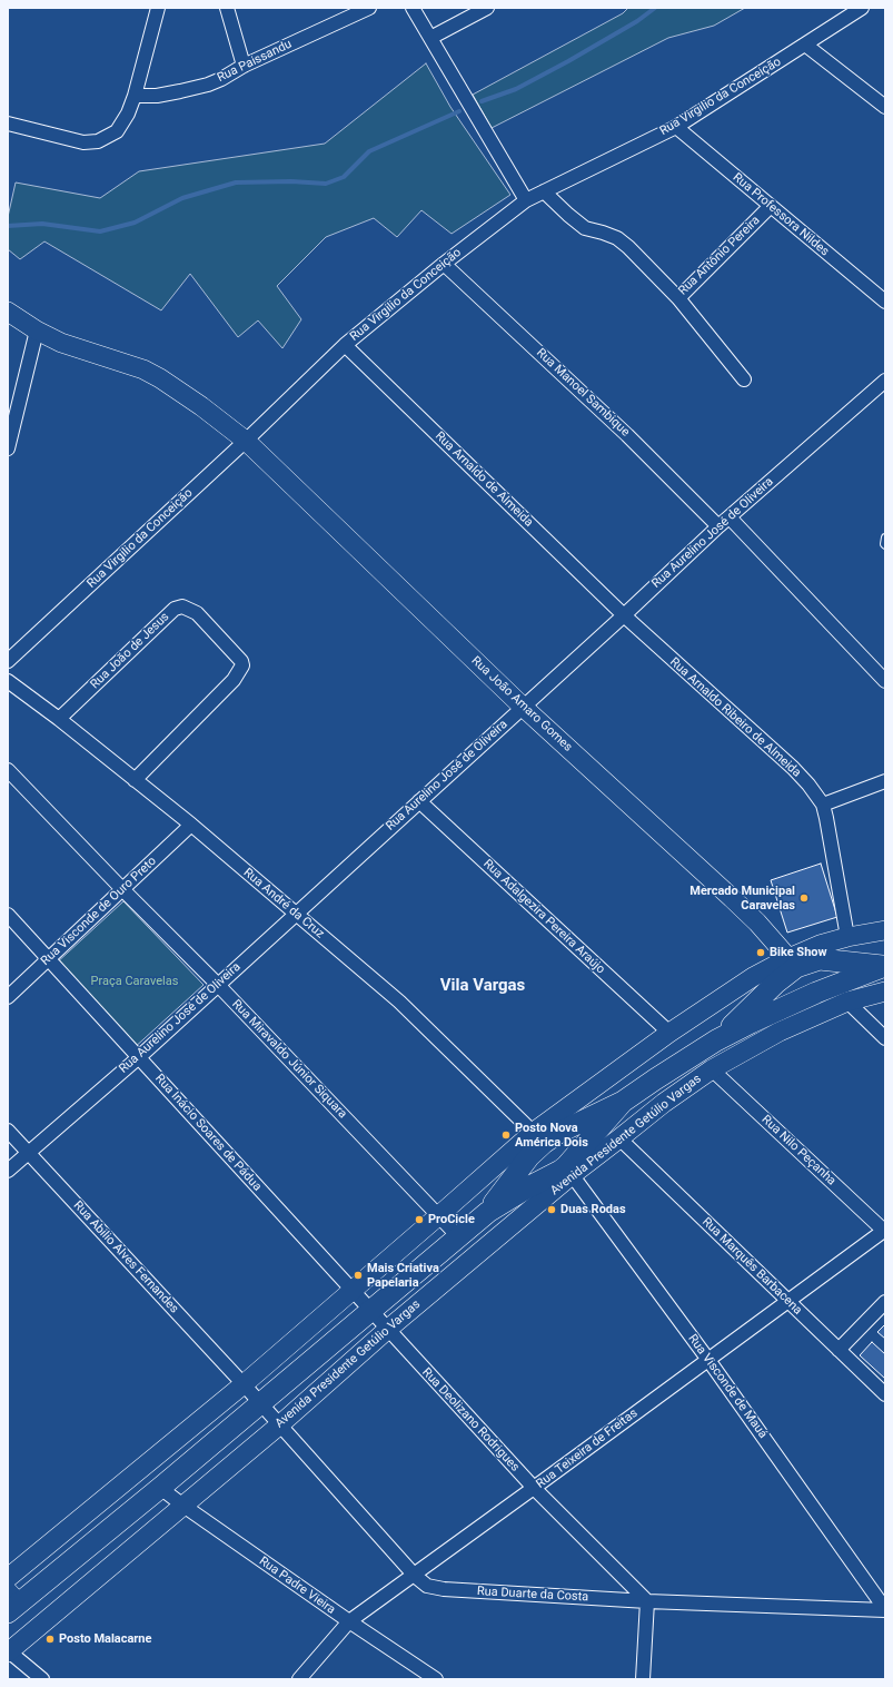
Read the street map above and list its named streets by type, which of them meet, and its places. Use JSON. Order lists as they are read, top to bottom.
{
  "streets": {
    "main road": ["Avenida Presidente Getúlio Vargas"],
    "street": [
      "Rua Paissandu",
      "Rua Virgilio da Conceição",
      "Rua Professora Nildes",
      "Rua Antônio Pereira",
      "Rua Manoel Sambique",
      "Rua Arnaldo de Almeida",
      "Rua Aurelino José de Oliveira",
      "Rua João de Jesus",
      "Rua João Amaro Gomes",
      "Rua Arnaldo Ribeiro de Almeida",
      "Rua André da Cruz",
      "Rua Visconde de Ouro Preto",
      "Rua Adalgezira Pereira Araújo",
      "Rua Miravaldo Júnior Siquara",
      "Rua Inácio Soares de Pádua",
      "Rua Nilo Peçanha",
      "Rua Abilio Alves Fernandes",
      "Rua Marquês Barbacena",
      "Rua Visconde de Mauá",
      "Rua Deolizano Rodrigues",
      "Rua Teixeira de Freitas",
      "Rua Padre Vieira",
      "Rua Duarte da Costa"
    ]
  },
  "crossings": [
    ["Rua Virgilio da Conceição", "Rua Professora Nildes"],
    ["Rua Virgilio da Conceição", "Rua Antônio Pereira"],
    ["Rua Virgilio da Conceição", "Rua Manoel Sambique"],
    ["Rua Virgilio da Conceição", "Rua Arnaldo de Almeida"],
    ["Rua Virgilio da Conceição", "Rua João Amaro Gomes"],
    ["Rua Professora Nildes", "Rua Antônio Pereira"],
    ["Rua Manoel Sambique", "Rua Aurelino José de Oliveira"],
    ["Rua Arnaldo de Almeida", "Rua Aurelino José de Oliveira"],
    ["Rua Arnaldo de Almeida", "Rua Arnaldo Ribeiro de Almeida"],
    ["Rua Aurelino José de Oliveira", "Rua João Amaro Gomes"],
    ["Rua Aurelino José de Oliveira", "Rua Arnaldo Ribeiro de Almeida"],
    ["Rua Aurelino José de Oliveira", "Rua André da Cruz"],
    ["Rua Aurelino José de Oliveira", "Rua Adalgezira Pereira Araújo"],
    ["Rua Aurelino José de Oliveira", "Rua Miravaldo Júnior Siquara"],
    ["Rua Aurelino José de Oliveira", "Rua Inácio Soares de Pádua"],
    ["Rua Aurelino José de Oliveira", "Rua Abilio Alves Fernandes"],
    ["Rua João de Jesus", "Rua André da Cruz"],
    ["Rua João Amaro Gomes", "Avenida Presidente Getúlio Vargas"],
    ["Rua Arnaldo Ribeiro de Almeida", "Avenida Presidente Getúlio Vargas"],
    ["Rua André da Cruz", "Rua Visconde de Ouro Preto"],
    ["Rua André da Cruz", "Avenida Presidente Getúlio Vargas"],
    ["Rua Visconde de Ouro Preto", "Rua Miravaldo Júnior Siquara"],
    ["Rua Visconde de Ouro Preto", "Rua Inácio Soares de Pádua"],
    ["Rua Adalgezira Pereira Araújo", "Avenida Presidente Getúlio Vargas"],
    ["Rua Miravaldo Júnior Siquara", "Avenida Presidente Getúlio Vargas"],
    ["Rua Inácio Soares de Pádua", "Avenida Presidente Getúlio Vargas"],
    ["Rua Inácio Soares de Pádua", "Rua Deolizano Rodrigues"],
    ["Avenida Presidente Getúlio Vargas", "Rua Nilo Peçanha"],
    ["Avenida Presidente Getúlio Vargas", "Rua Abilio Alves Fernandes"],
    ["Avenida Presidente Getúlio Vargas", "Rua Marquês Barbacena"],
    ["Avenida Presidente Getúlio Vargas", "Rua Visconde de Mauá"],
    ["Avenida Presidente Getúlio Vargas", "Rua Deolizano Rodrigues"],
    ["Avenida Presidente Getúlio Vargas", "Rua Padre Vieira"],
    ["Avenida Presidente Getúlio Vargas", "Rua Duarte da Costa"],
    ["Rua Nilo Peçanha", "Rua Teixeira de Freitas"],
    ["Rua Abilio Alves Fernandes", "Rua Duarte da Costa"],
    ["Rua Marquês Barbacena", "Rua Teixeira de Freitas"],
    ["Rua Visconde de Mauá", "Rua Teixeira de Freitas"],
    ["Rua Visconde de Mauá", "Rua Duarte da Costa"],
    ["Rua Deolizano Rodrigues", "Rua Teixeira de Freitas"],
    ["Rua Deolizano Rodrigues", "Rua Duarte da Costa"],
    ["Rua Teixeira de Freitas", "Rua Padre Vieira"],
    ["Rua Teixeira de Freitas", "Rua Duarte da Costa"]
  ],
  "districts": ["Vila Vargas"],
  "parks": ["Praça Caravelas"],
  "places": [
    "Mercado Municipal Caravelas",
    "Bike Show",
    "Posto Nova América Dois",
    "Duas Rodas",
    "ProCicle",
    "Mais Criativa Papelaria",
    "Posto Malacarne"
  ]
}
